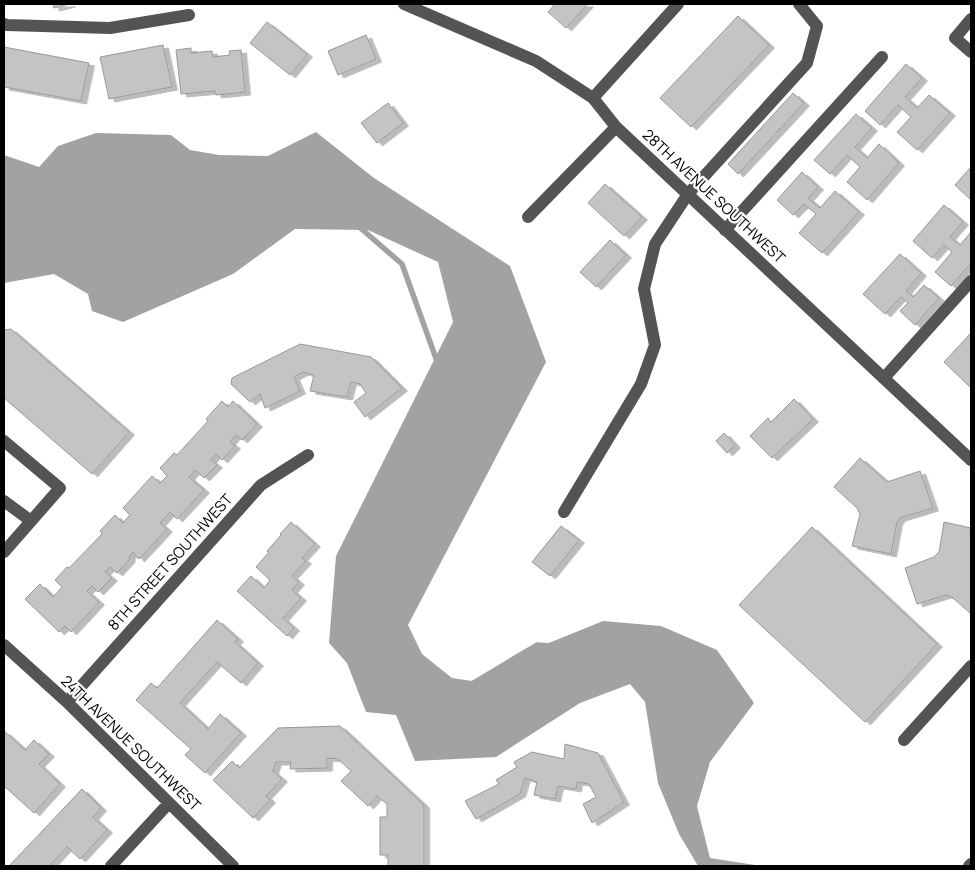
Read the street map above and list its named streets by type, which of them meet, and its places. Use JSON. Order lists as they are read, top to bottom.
{
  "streets": {
    "street": ["28TH AVENUE SOUTHWEST", "8TH STREET SOUTHWEST", "24TH AVENUE SOUTHWEST"]
  },
  "crossings": [
    ["8TH STREET SOUTHWEST", "24TH AVENUE SOUTHWEST"]
  ]
}
